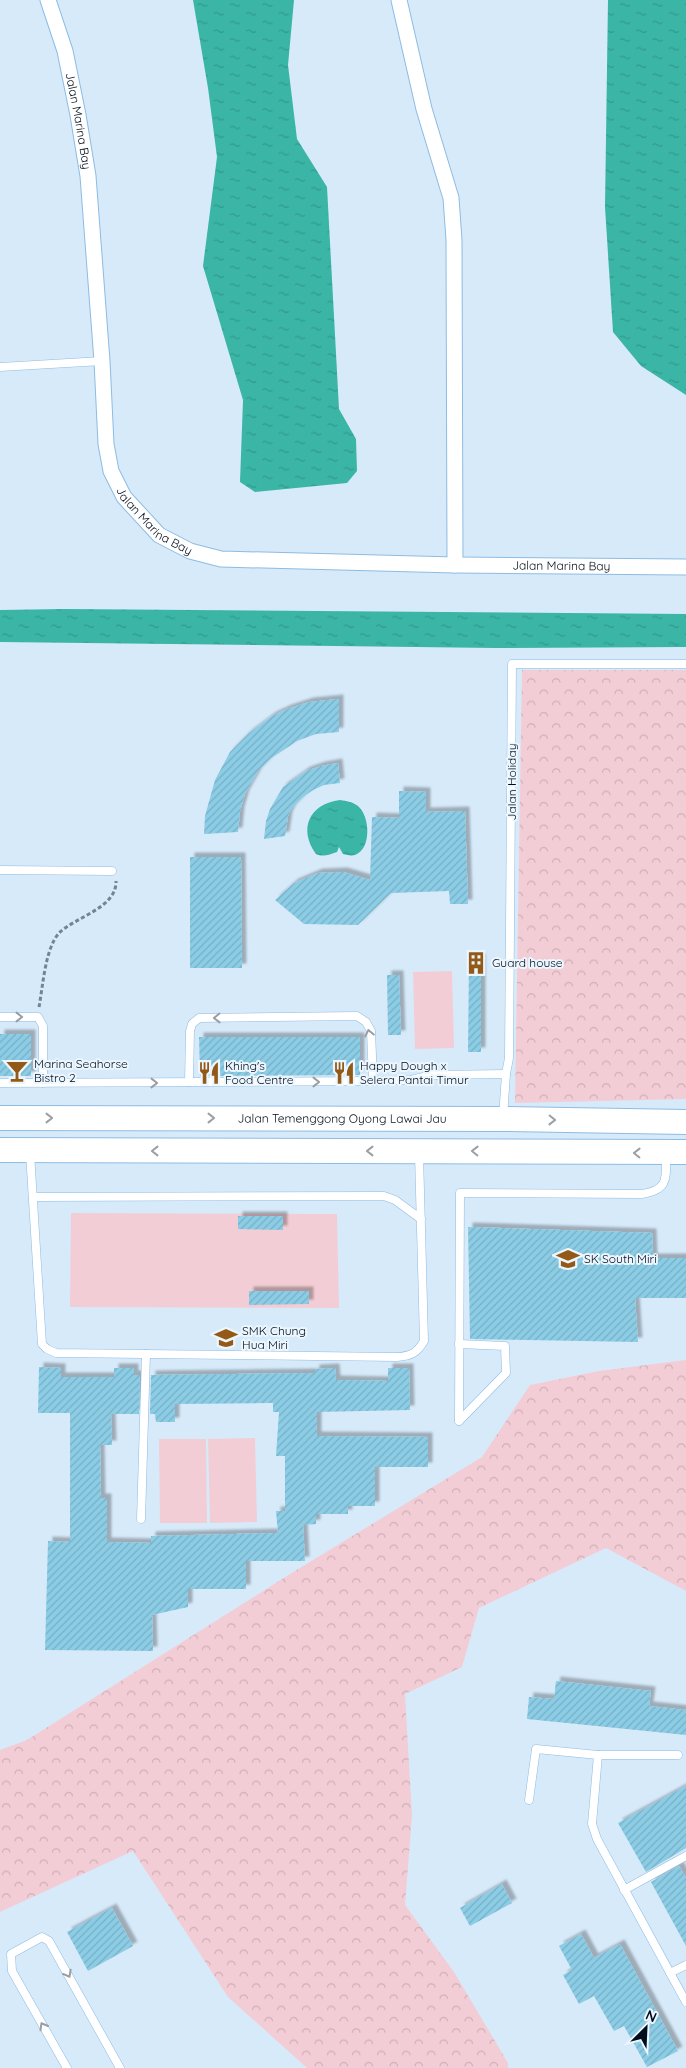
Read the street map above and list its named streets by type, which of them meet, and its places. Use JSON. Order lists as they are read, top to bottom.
{
  "streets": {
    "main road": ["Jalan Temenggong Oyong Lawai Jau"],
    "street": ["Jalan Marina Bay"],
    "lane": ["Jalan Holiday"]
  },
  "crossings": [
    ["Jalan Holiday", "Jalan Temenggong Oyong Lawai Jau"]
  ],
  "places": {
    "building": ["Guard house"],
    "bar": ["Marina Seahorse Bistro 2"],
    "restaurant": ["Khing's Food Centre", "Happy Dough x Selera Pantai Timur"],
    "school or university": ["SK South Miri", "SMK Chung Hua Miri"]
  },
  "north": "top right"
}
